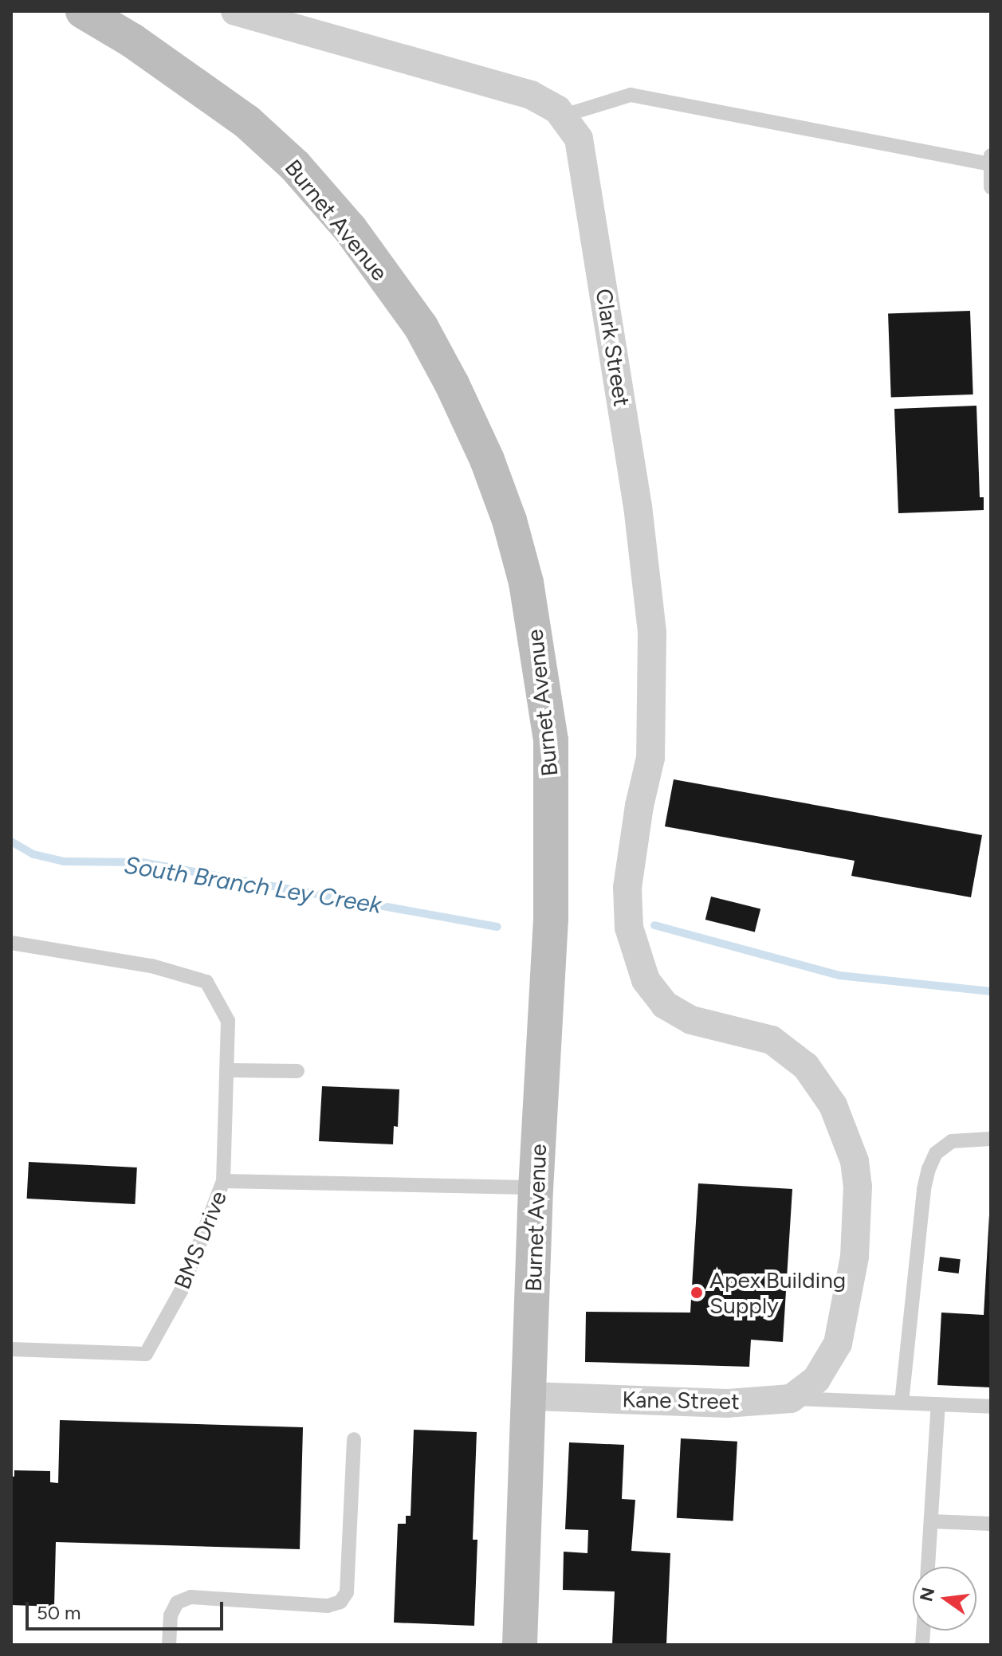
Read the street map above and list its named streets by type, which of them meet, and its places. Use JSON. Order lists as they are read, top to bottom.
{
  "streets": {
    "street": ["Burnet Avenue", "Clark Street", "Kane Street"],
    "lane": ["BMS Drive"]
  },
  "crossings": [
    ["Burnet Avenue", "BMS Drive"],
    ["Burnet Avenue", "Kane Street"],
    ["Clark Street", "Kane Street"]
  ],
  "water": ["South Branch Ley Creek"],
  "places": ["Apex Building Supply"],
  "scale_bar": "50 m",
  "north": "left"
}
